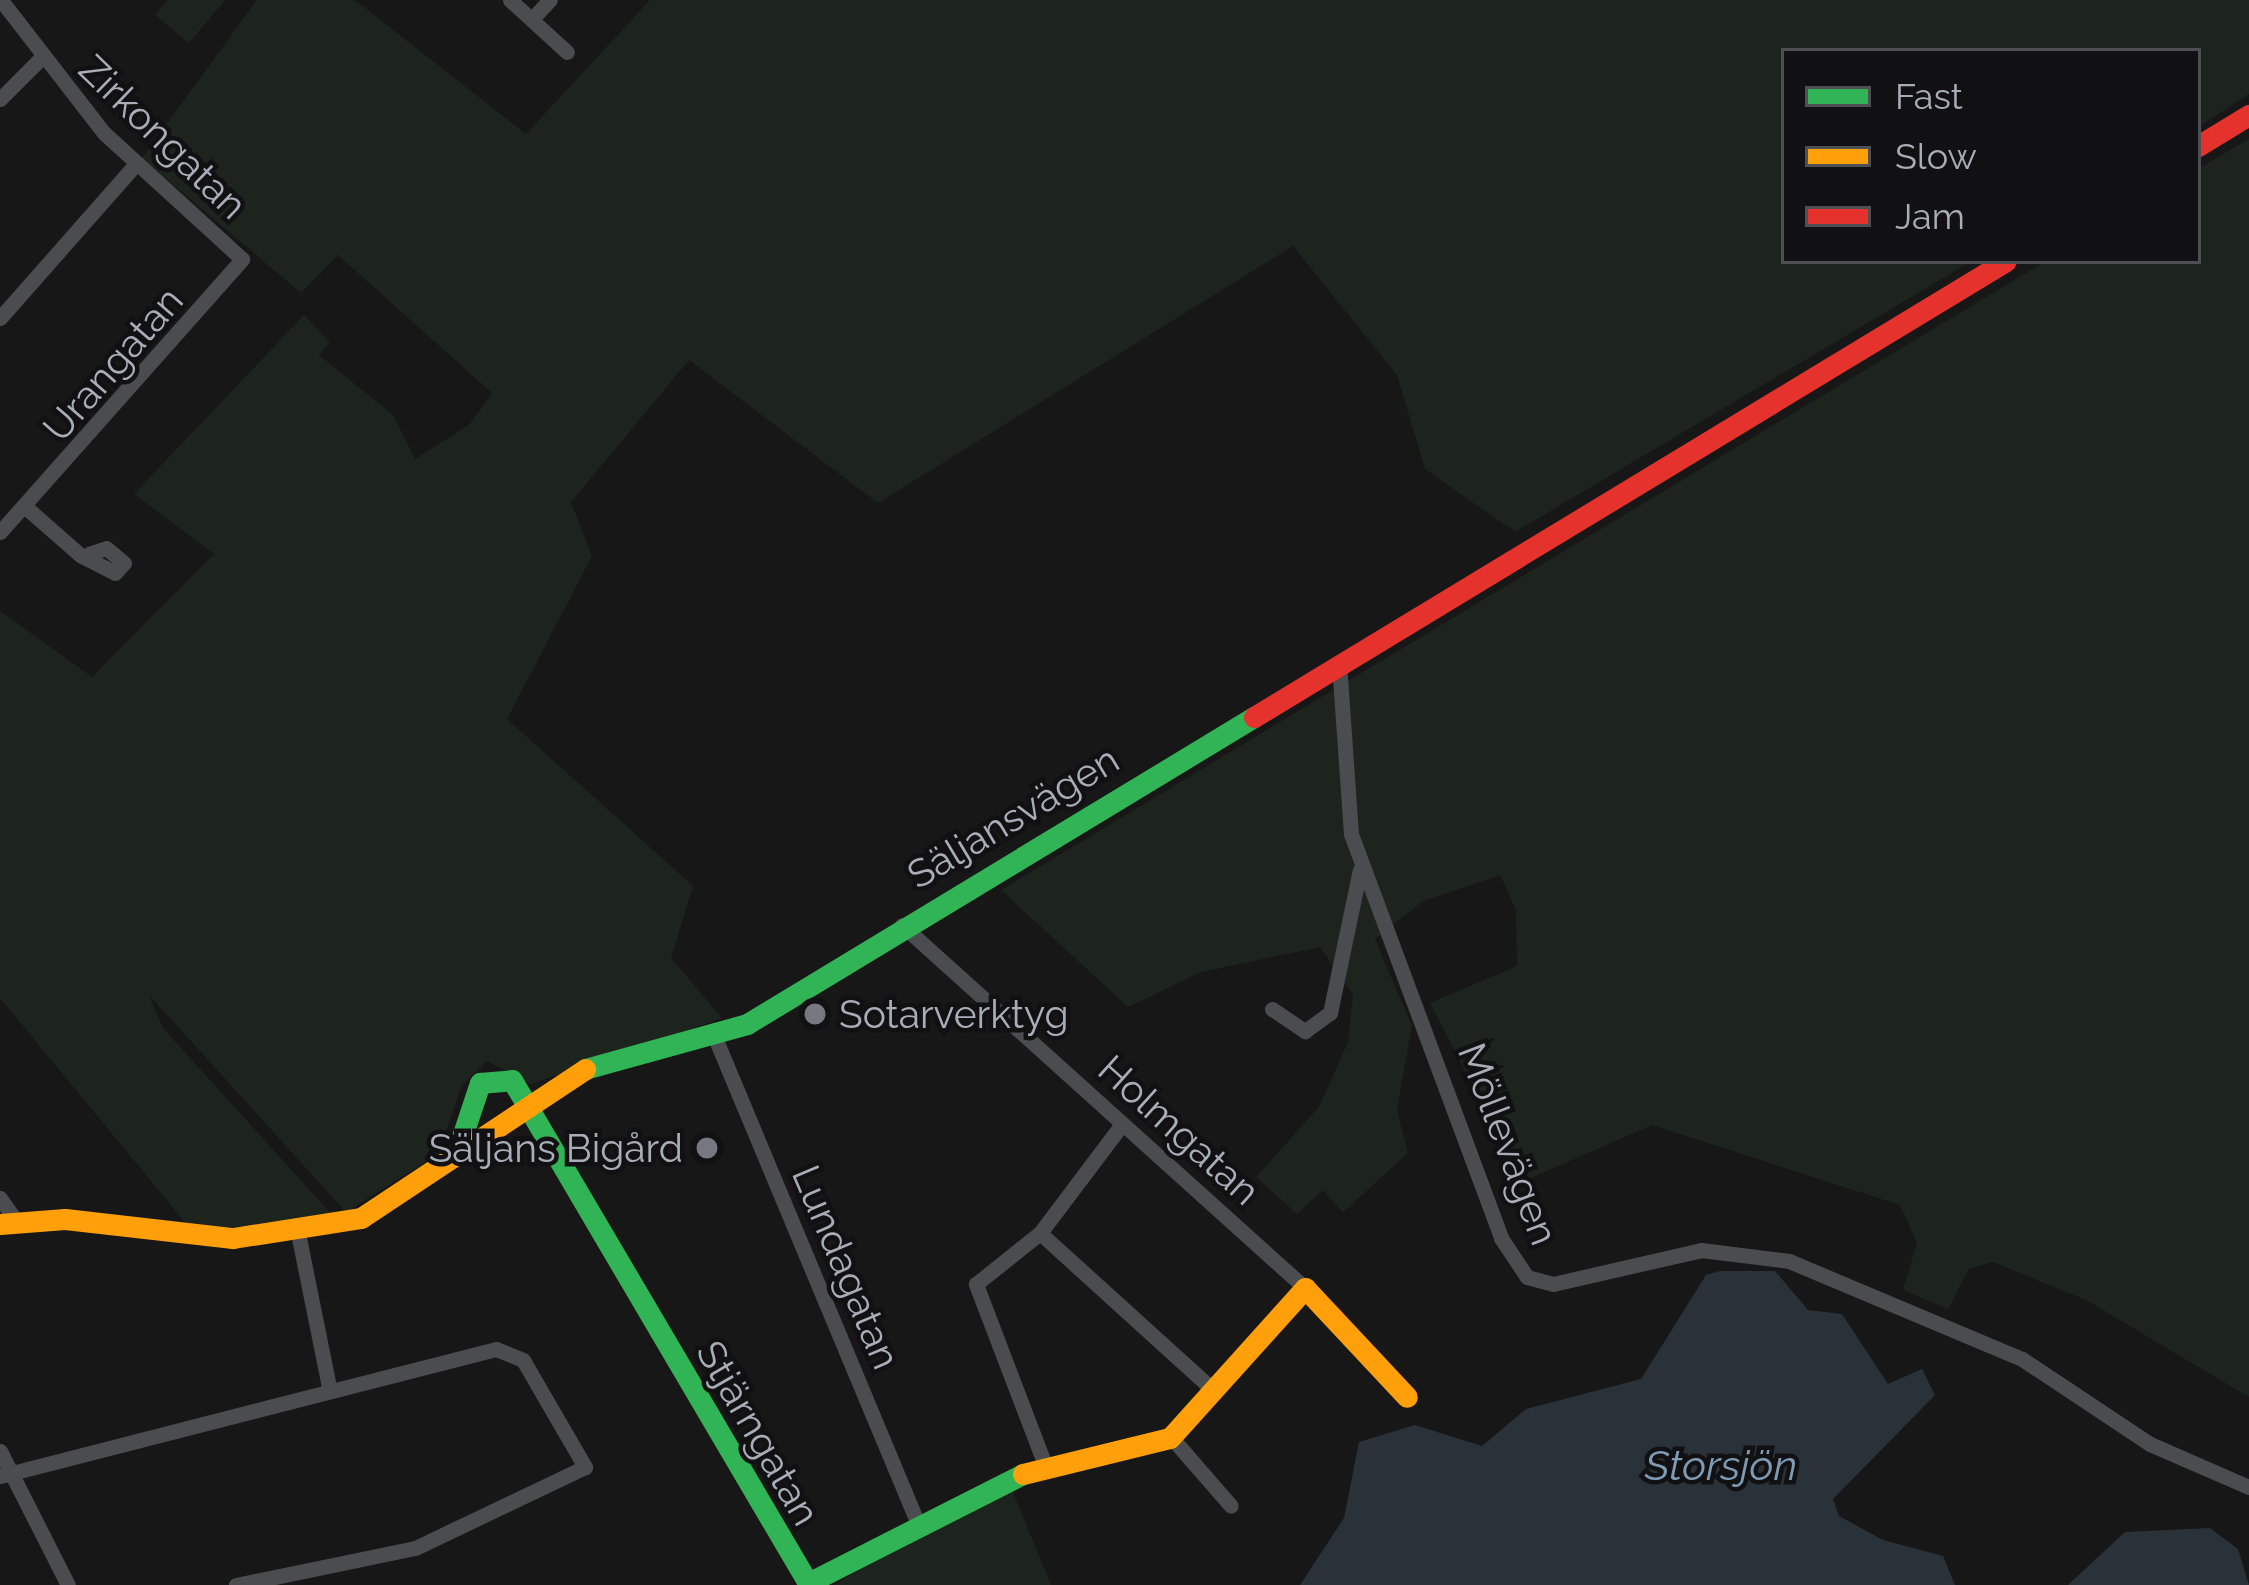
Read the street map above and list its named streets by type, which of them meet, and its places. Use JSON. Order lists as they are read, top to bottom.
{
  "streets": {
    "street": [
      "Zirkongatan",
      "Urangatan",
      "Säljansvägen",
      "Holmgatan",
      "Möllevägen",
      "Lundagatan",
      "Stjärngatan"
    ]
  },
  "crossings": [
    ["Zirkongatan", "Urangatan"],
    ["Säljansvägen", "Holmgatan"],
    ["Säljansvägen", "Möllevägen"],
    ["Säljansvägen", "Lundagatan"],
    ["Säljansvägen", "Stjärngatan"],
    ["Lundagatan", "Stjärngatan"]
  ],
  "water": ["Storsjön"],
  "places": ["Sotarverktyg", "Säljans Bigård"],
  "legend": ["Fast", "Slow", "Jam"]
}
